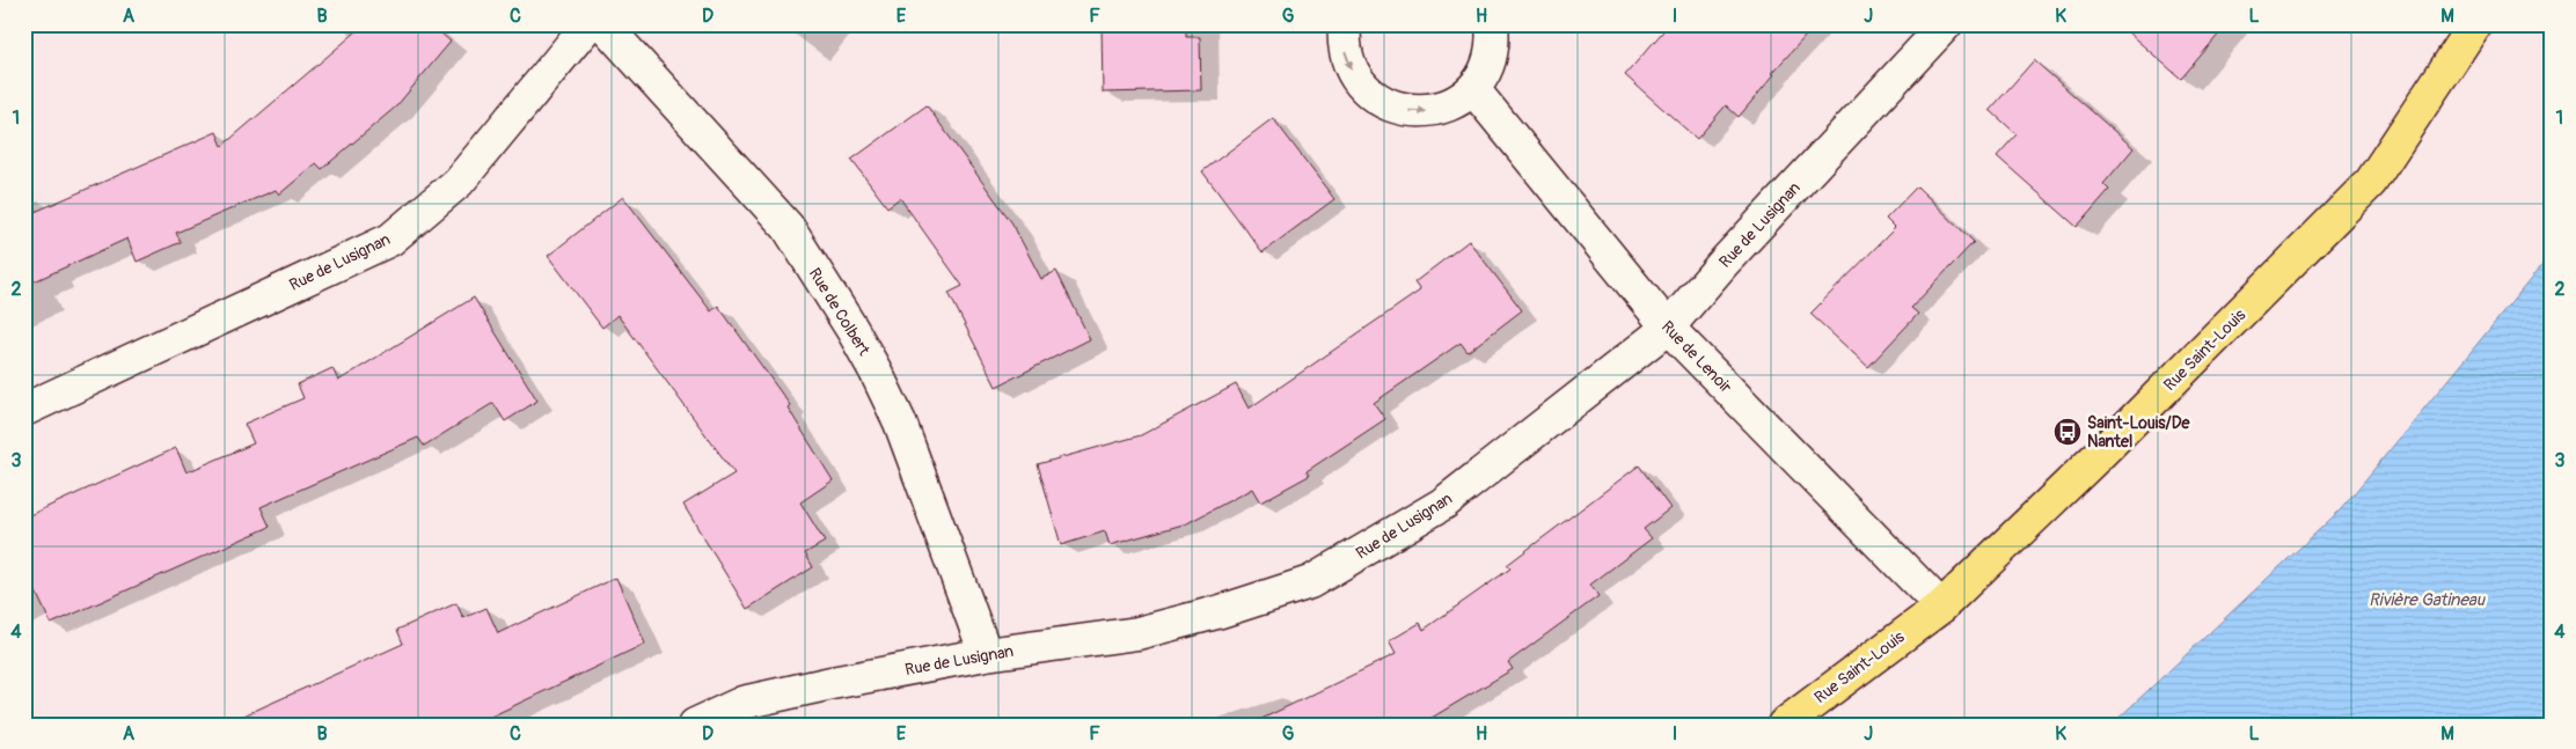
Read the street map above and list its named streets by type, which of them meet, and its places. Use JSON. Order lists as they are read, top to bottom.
{
  "streets": {
    "main road": ["Rue Saint-Louis"],
    "street": ["Rue de Lusignan", "Rue de Colbert", "Rue de Lenoir"]
  },
  "crossings": [
    ["Rue de Lusignan", "Rue de Colbert"],
    ["Rue de Lusignan", "Rue de Lenoir"],
    ["Rue Saint-Louis", "Rue de Lenoir"]
  ],
  "water": ["Rivière Gatineau"],
  "places": {
    "bus stop": ["Saint-Louis/De Nantel"]
  },
  "grid": {
    "columns": [
      "A",
      "B",
      "C",
      "D",
      "E",
      "F",
      "G",
      "H",
      "I",
      "J",
      "K",
      "L",
      "M"
    ],
    "rows": [
      "1",
      "2",
      "3",
      "4"
    ]
  }
}
